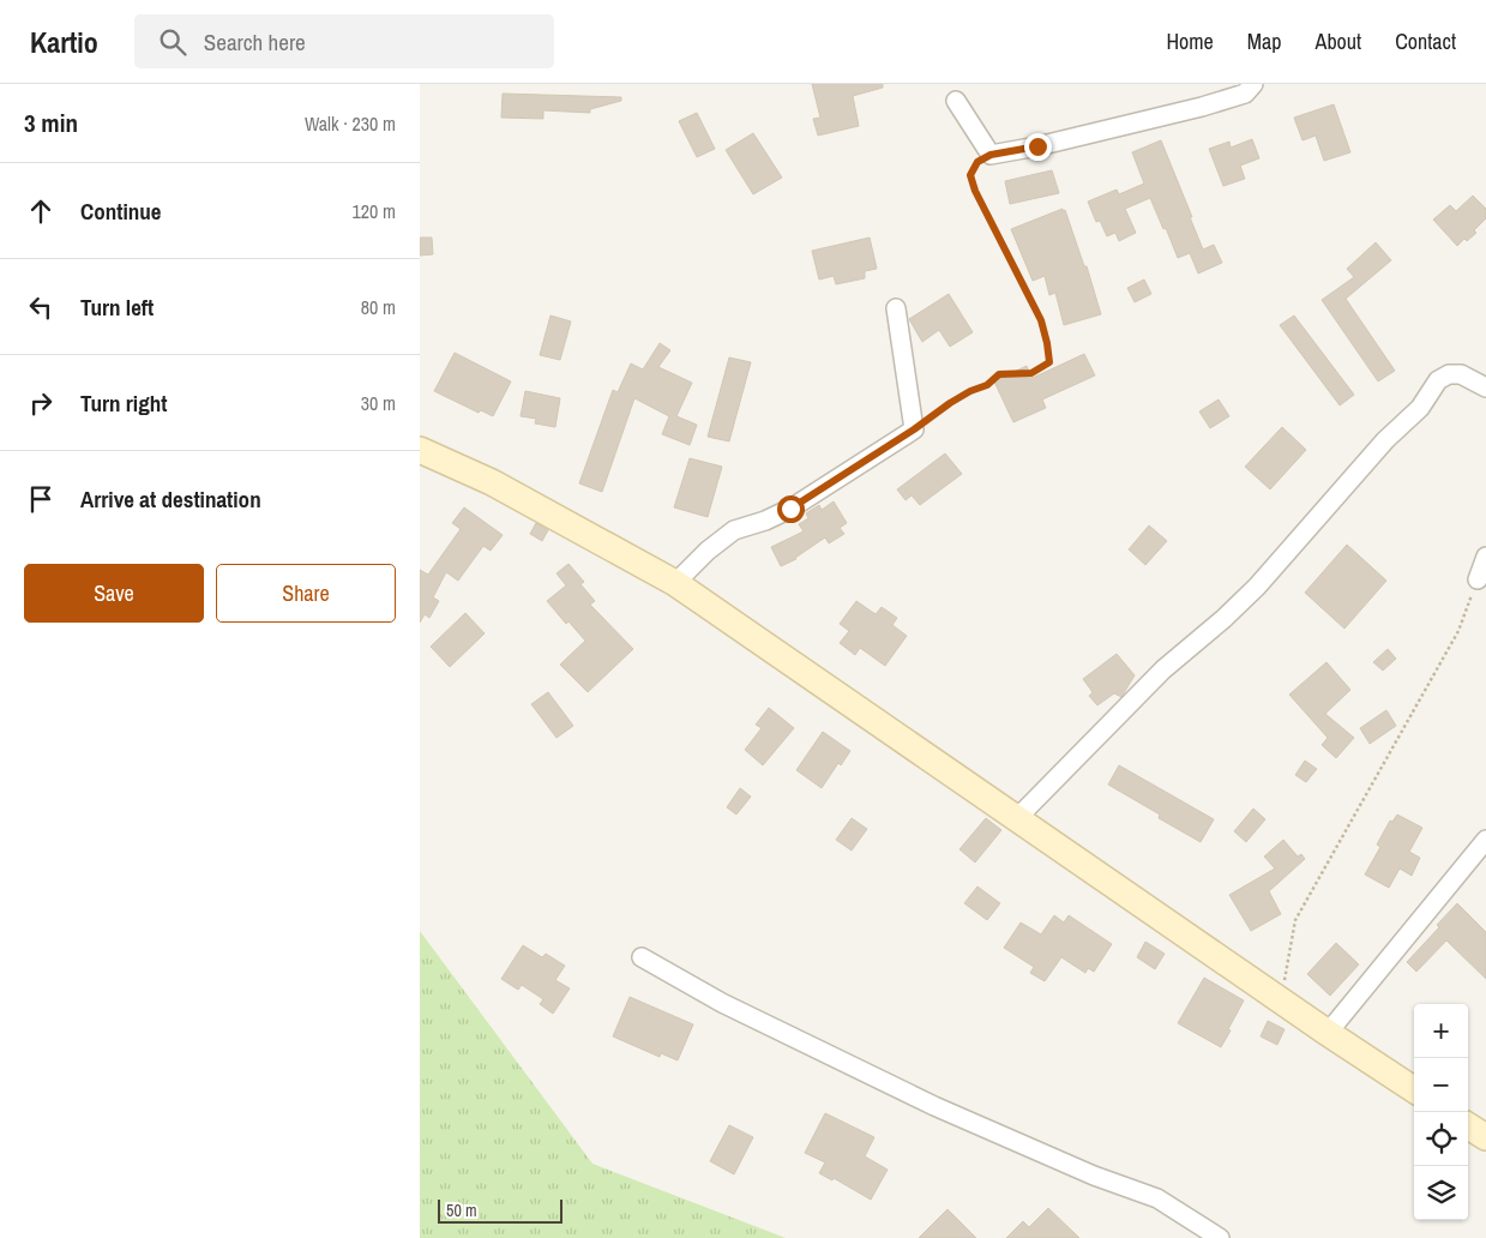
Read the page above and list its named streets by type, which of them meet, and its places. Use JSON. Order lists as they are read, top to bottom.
{
  "scale_bar": "50 m",
  "page": {
    "header": "Kartio",
    "search": "Search here",
    "nav": [
      "Home",
      "Map",
      "About",
      "Contact"
    ],
    "heading": ["3 min", "Walk · 230 m"],
    "list": [
      ["Continue", "120 m"],
      ["Turn left", "80 m"],
      ["Turn right", "30 m"],
      "Arrive at destination"
    ],
    "buttons": ["Save", "Share"],
    "map_buttons": ["+", "−"],
    "scale": "50 m"
  }
}
